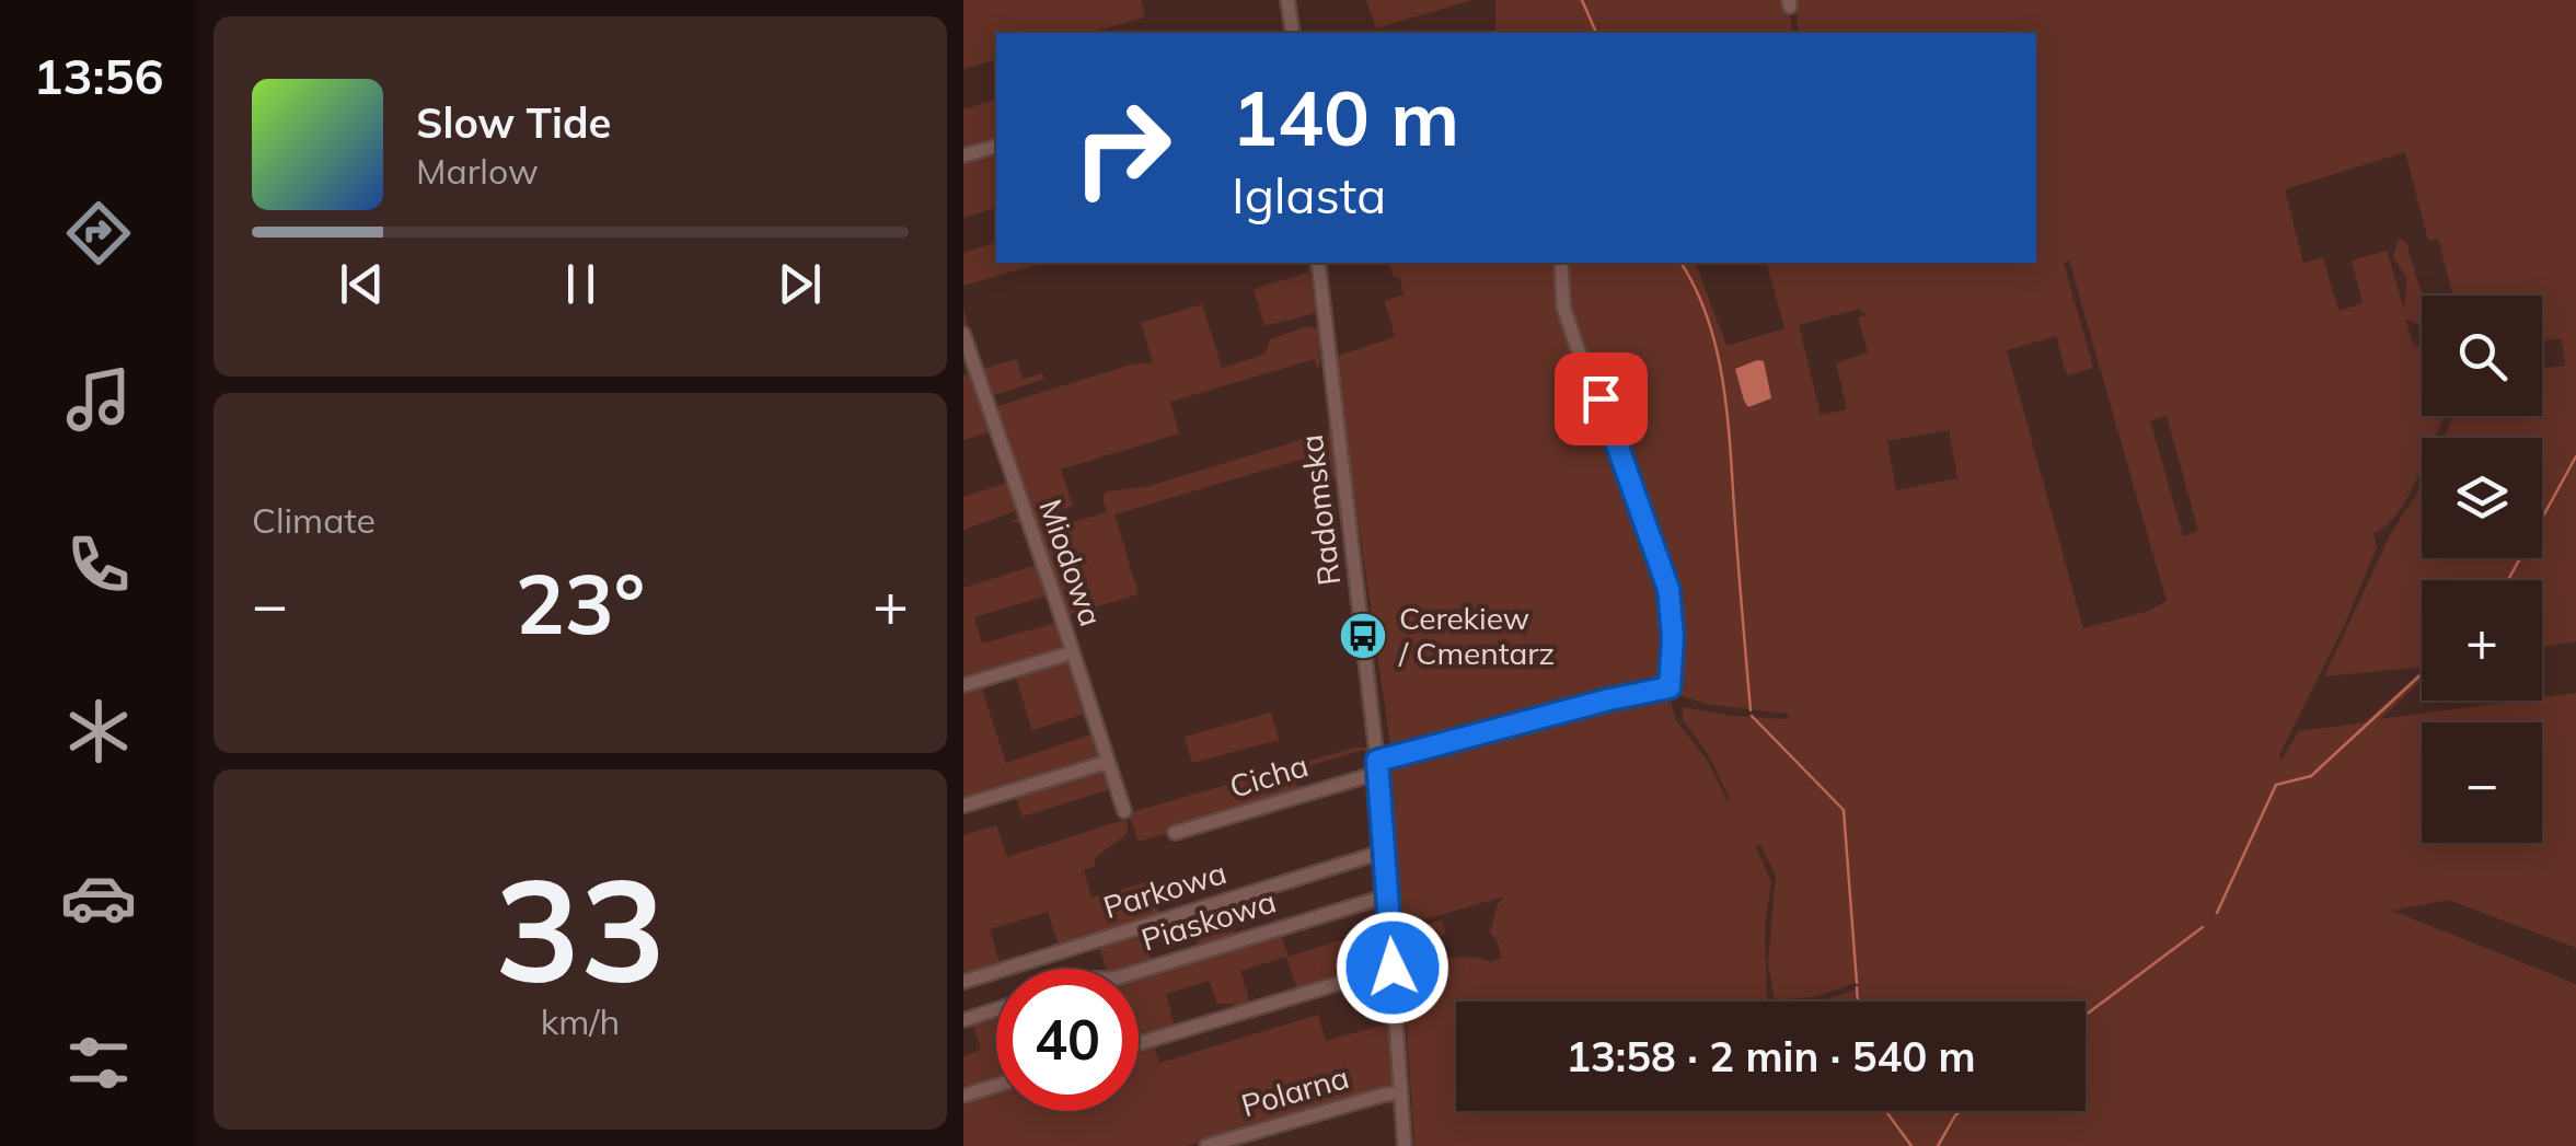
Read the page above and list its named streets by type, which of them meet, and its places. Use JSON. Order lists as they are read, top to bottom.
{
  "streets": {
    "street": [
      "Radomska",
      "Miodowa",
      "Cicha",
      "Parkowa",
      "Piaskowa",
      "Polarna"
    ]
  },
  "crossings": [
    ["Radomska", "Cicha"],
    ["Radomska", "Parkowa"],
    ["Radomska", "Piaskowa"],
    ["Radomska", "Polarna"]
  ],
  "places": {
    "bus stop": ["Cerekiew / Cmentarz"]
  },
  "page": {
    "tabs": "13:56",
    "turn": ["140 m", "Iglasta"],
    "song": ["Slow Tide", "Marlow"],
    "map_buttons": ["+", "−"],
    "tile": [
      "Climate",
      ["33", "km/h"]
    ],
    "heat": ["−", "23°", "+"],
    "limit": "40",
    "trip": "13:58 · 2 min · 540 m"
  }
}
